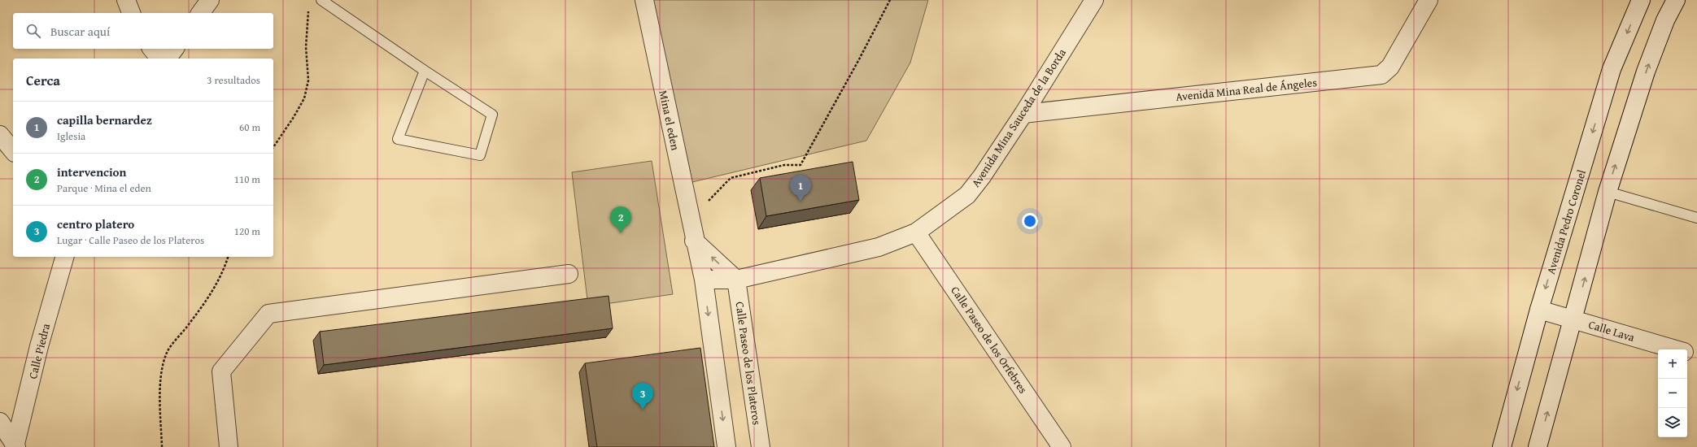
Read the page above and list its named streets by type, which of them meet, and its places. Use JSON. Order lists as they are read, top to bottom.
{
  "streets": {
    "street": [
      "Avenida Mina Real de Ángeles",
      "Avenida Mina Sauceda de la Borda",
      "Mina el eden",
      "Avenida Pedro Coronel",
      "Calle Lava",
      "Calle Paseo de los Orfebres",
      "Calle Piedra",
      "Calle Paseo de los Plateros"
    ]
  },
  "crossings": [
    ["Avenida Mina Real de Ángeles", "Avenida Mina Sauceda de la Borda"],
    ["Avenida Mina Sauceda de la Borda", "Mina el eden"],
    ["Avenida Mina Sauceda de la Borda", "Calle Paseo de los Orfebres"],
    ["Avenida Mina Sauceda de la Borda", "Calle Paseo de los Plateros"],
    ["Avenida Pedro Coronel", "Calle Lava"]
  ],
  "page": {
    "search": "Buscar aquí",
    "heading": ["Cerca", "3 resultados"],
    "list": [
      {
        "mark": "1",
        "name": "capilla bernardez",
        "note": "Iglesia",
        "value": "60 m"
      },
      {
        "mark": "2",
        "name": "intervencion",
        "note": "Parque · Mina el eden",
        "value": "110 m"
      },
      {
        "mark": "3",
        "name": "centro platero",
        "note": "Lugar · Calle Paseo de los Plateros",
        "value": "120 m"
      }
    ],
    "pins": ["1", "2", "3"],
    "map_buttons": ["+", "−"]
  }
}
